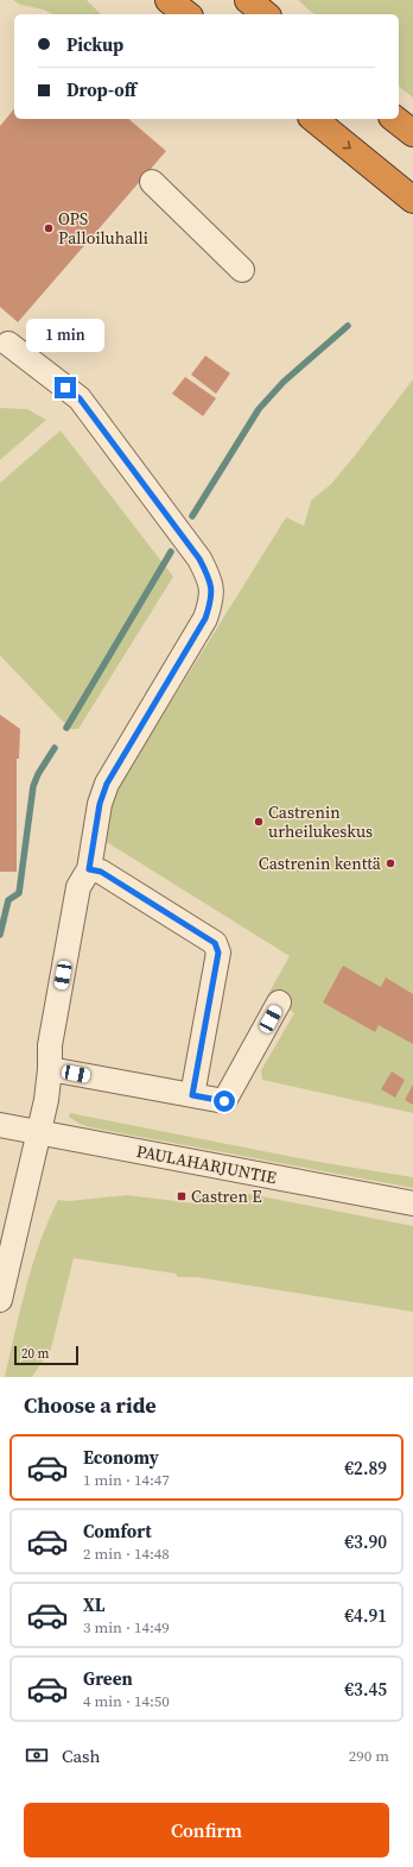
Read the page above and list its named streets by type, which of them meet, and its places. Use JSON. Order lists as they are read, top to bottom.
{
  "streets": {
    "street": ["PAULAHARJUNTIE"]
  },
  "places": {
    "other": ["OPS Palloiluhalli", "Castrenin urheilukeskus", "Castrenin kenttä"],
    "transit": ["Castren E"]
  },
  "scale_bar": "20 m",
  "page": {
    "banner": ["Pickup", "Drop-off"],
    "bubble": "1 min",
    "scale": "20 m",
    "heading": "Choose a ride",
    "list": [
      {
        "name": "Economy",
        "note": "1 min · 14:47",
        "value": "€2.89"
      },
      {
        "name": "Comfort",
        "note": "2 min · 14:48",
        "value": "€3.90"
      },
      {
        "name": "XL",
        "note": "3 min · 14:49",
        "value": "€4.91"
      },
      {
        "name": "Green",
        "note": "4 min · 14:50",
        "value": "€3.45"
      }
    ],
    "pay": ["Cash", "290 m"],
    "buttons": "Confirm"
  }
}
